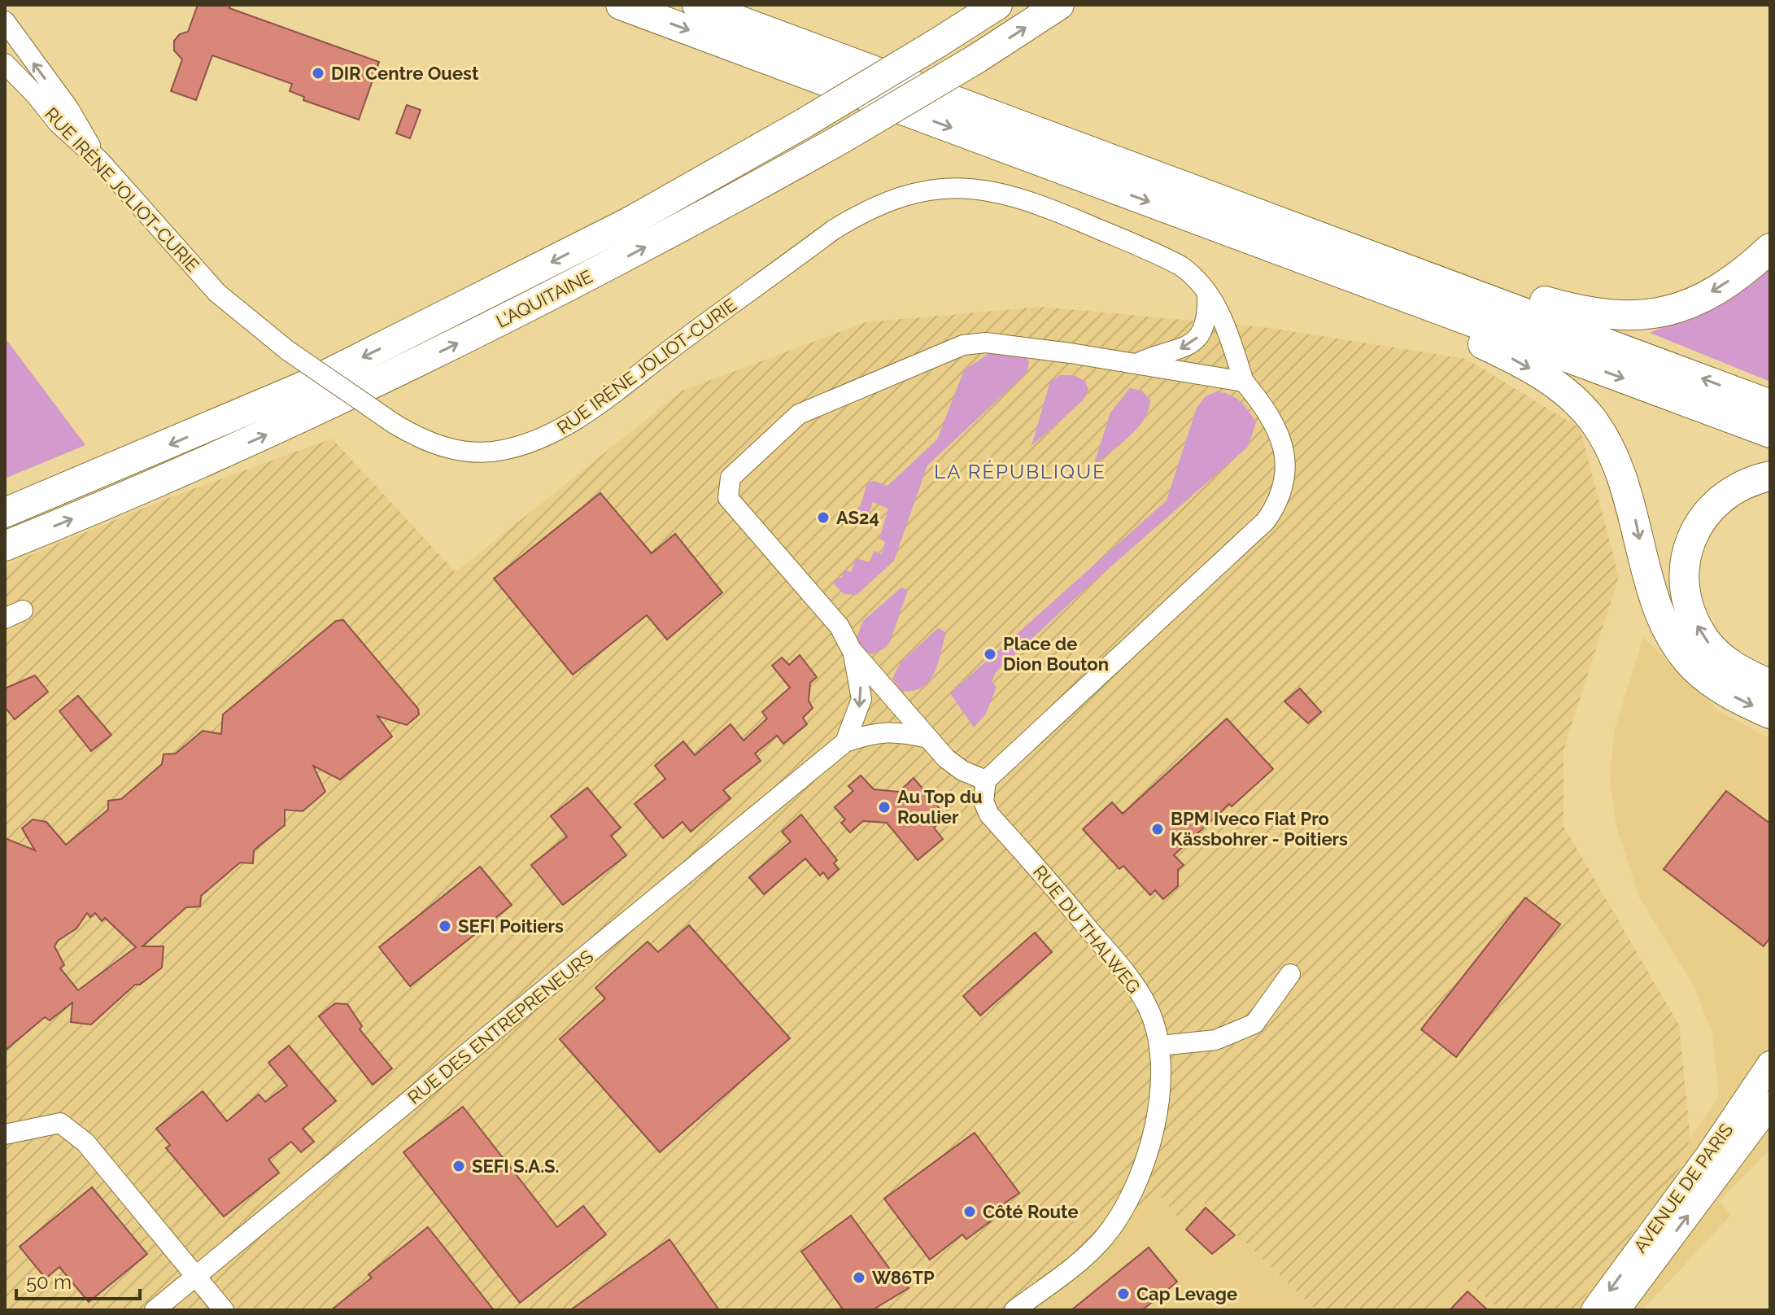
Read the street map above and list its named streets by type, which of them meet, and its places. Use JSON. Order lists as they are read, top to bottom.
{
  "streets": {
    "highway": ["L'AQUITAINE"],
    "main road": ["AVENUE DE PARIS"],
    "street": ["RUE IRÈNE JOLIOT-CURIE", "RUE DU THALWEG", "RUE DES ENTREPRENEURS"]
  },
  "districts": ["LA RÉPUBLIQUE"],
  "places": [
    "DIR Centre Ouest",
    "AS24",
    "Place de Dion Bouton",
    "Au Top du Roulier",
    "BPM Iveco Fiat Pro Kässbohrer - Poitiers",
    "SEFI Poitiers",
    "SEFI S.A.S.",
    "Côté Route",
    "W86TP",
    "Cap Levage"
  ],
  "scale_bar": "50 m"
}
